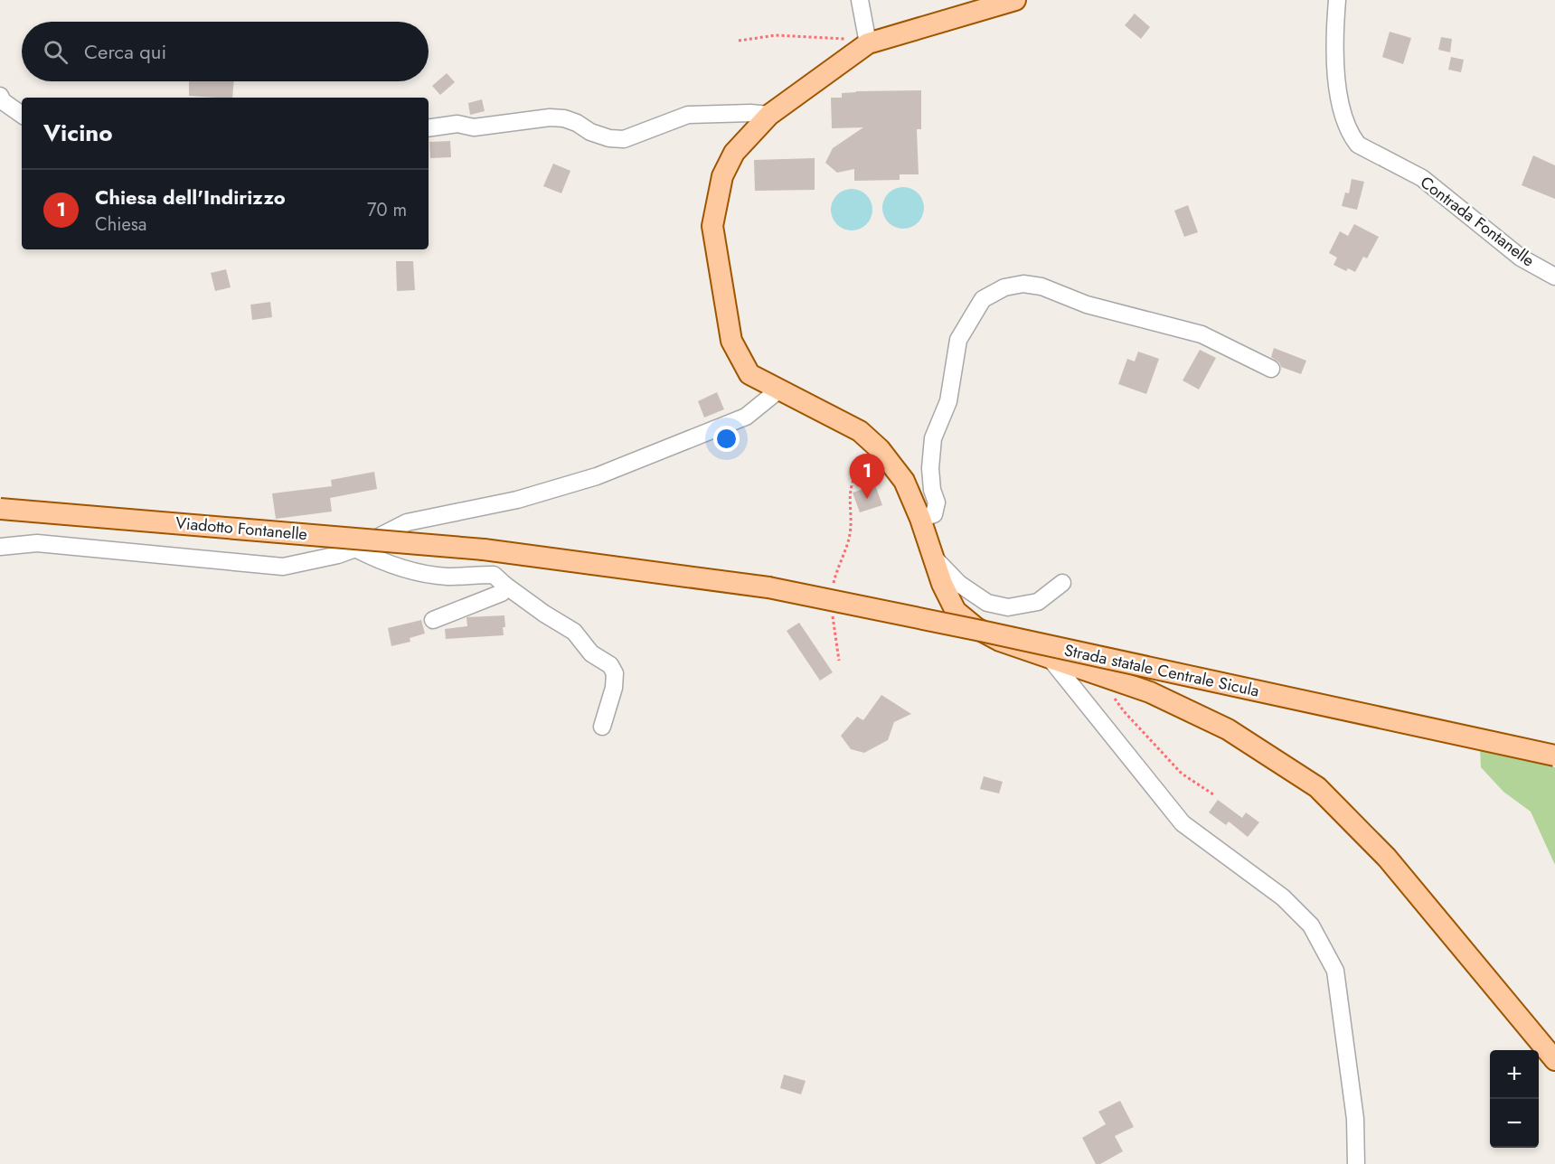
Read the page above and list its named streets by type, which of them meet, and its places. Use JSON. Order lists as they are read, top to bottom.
{
  "streets": {
    "main road": ["Viadotto Fontanelle", "Strada statale Centrale Sicula"],
    "street": ["Contrada Fontanelle"]
  },
  "crossings": [
    ["Viadotto Fontanelle", "Strada statale Centrale Sicula"]
  ],
  "page": {
    "search": "Cerca qui",
    "heading": "Vicino",
    "list": [
      {
        "mark": "1",
        "name": "Chiesa dell'Indirizzo",
        "note": "Chiesa",
        "value": "70 m"
      }
    ],
    "pins": "1",
    "map_buttons": ["+", "−"]
  }
}
